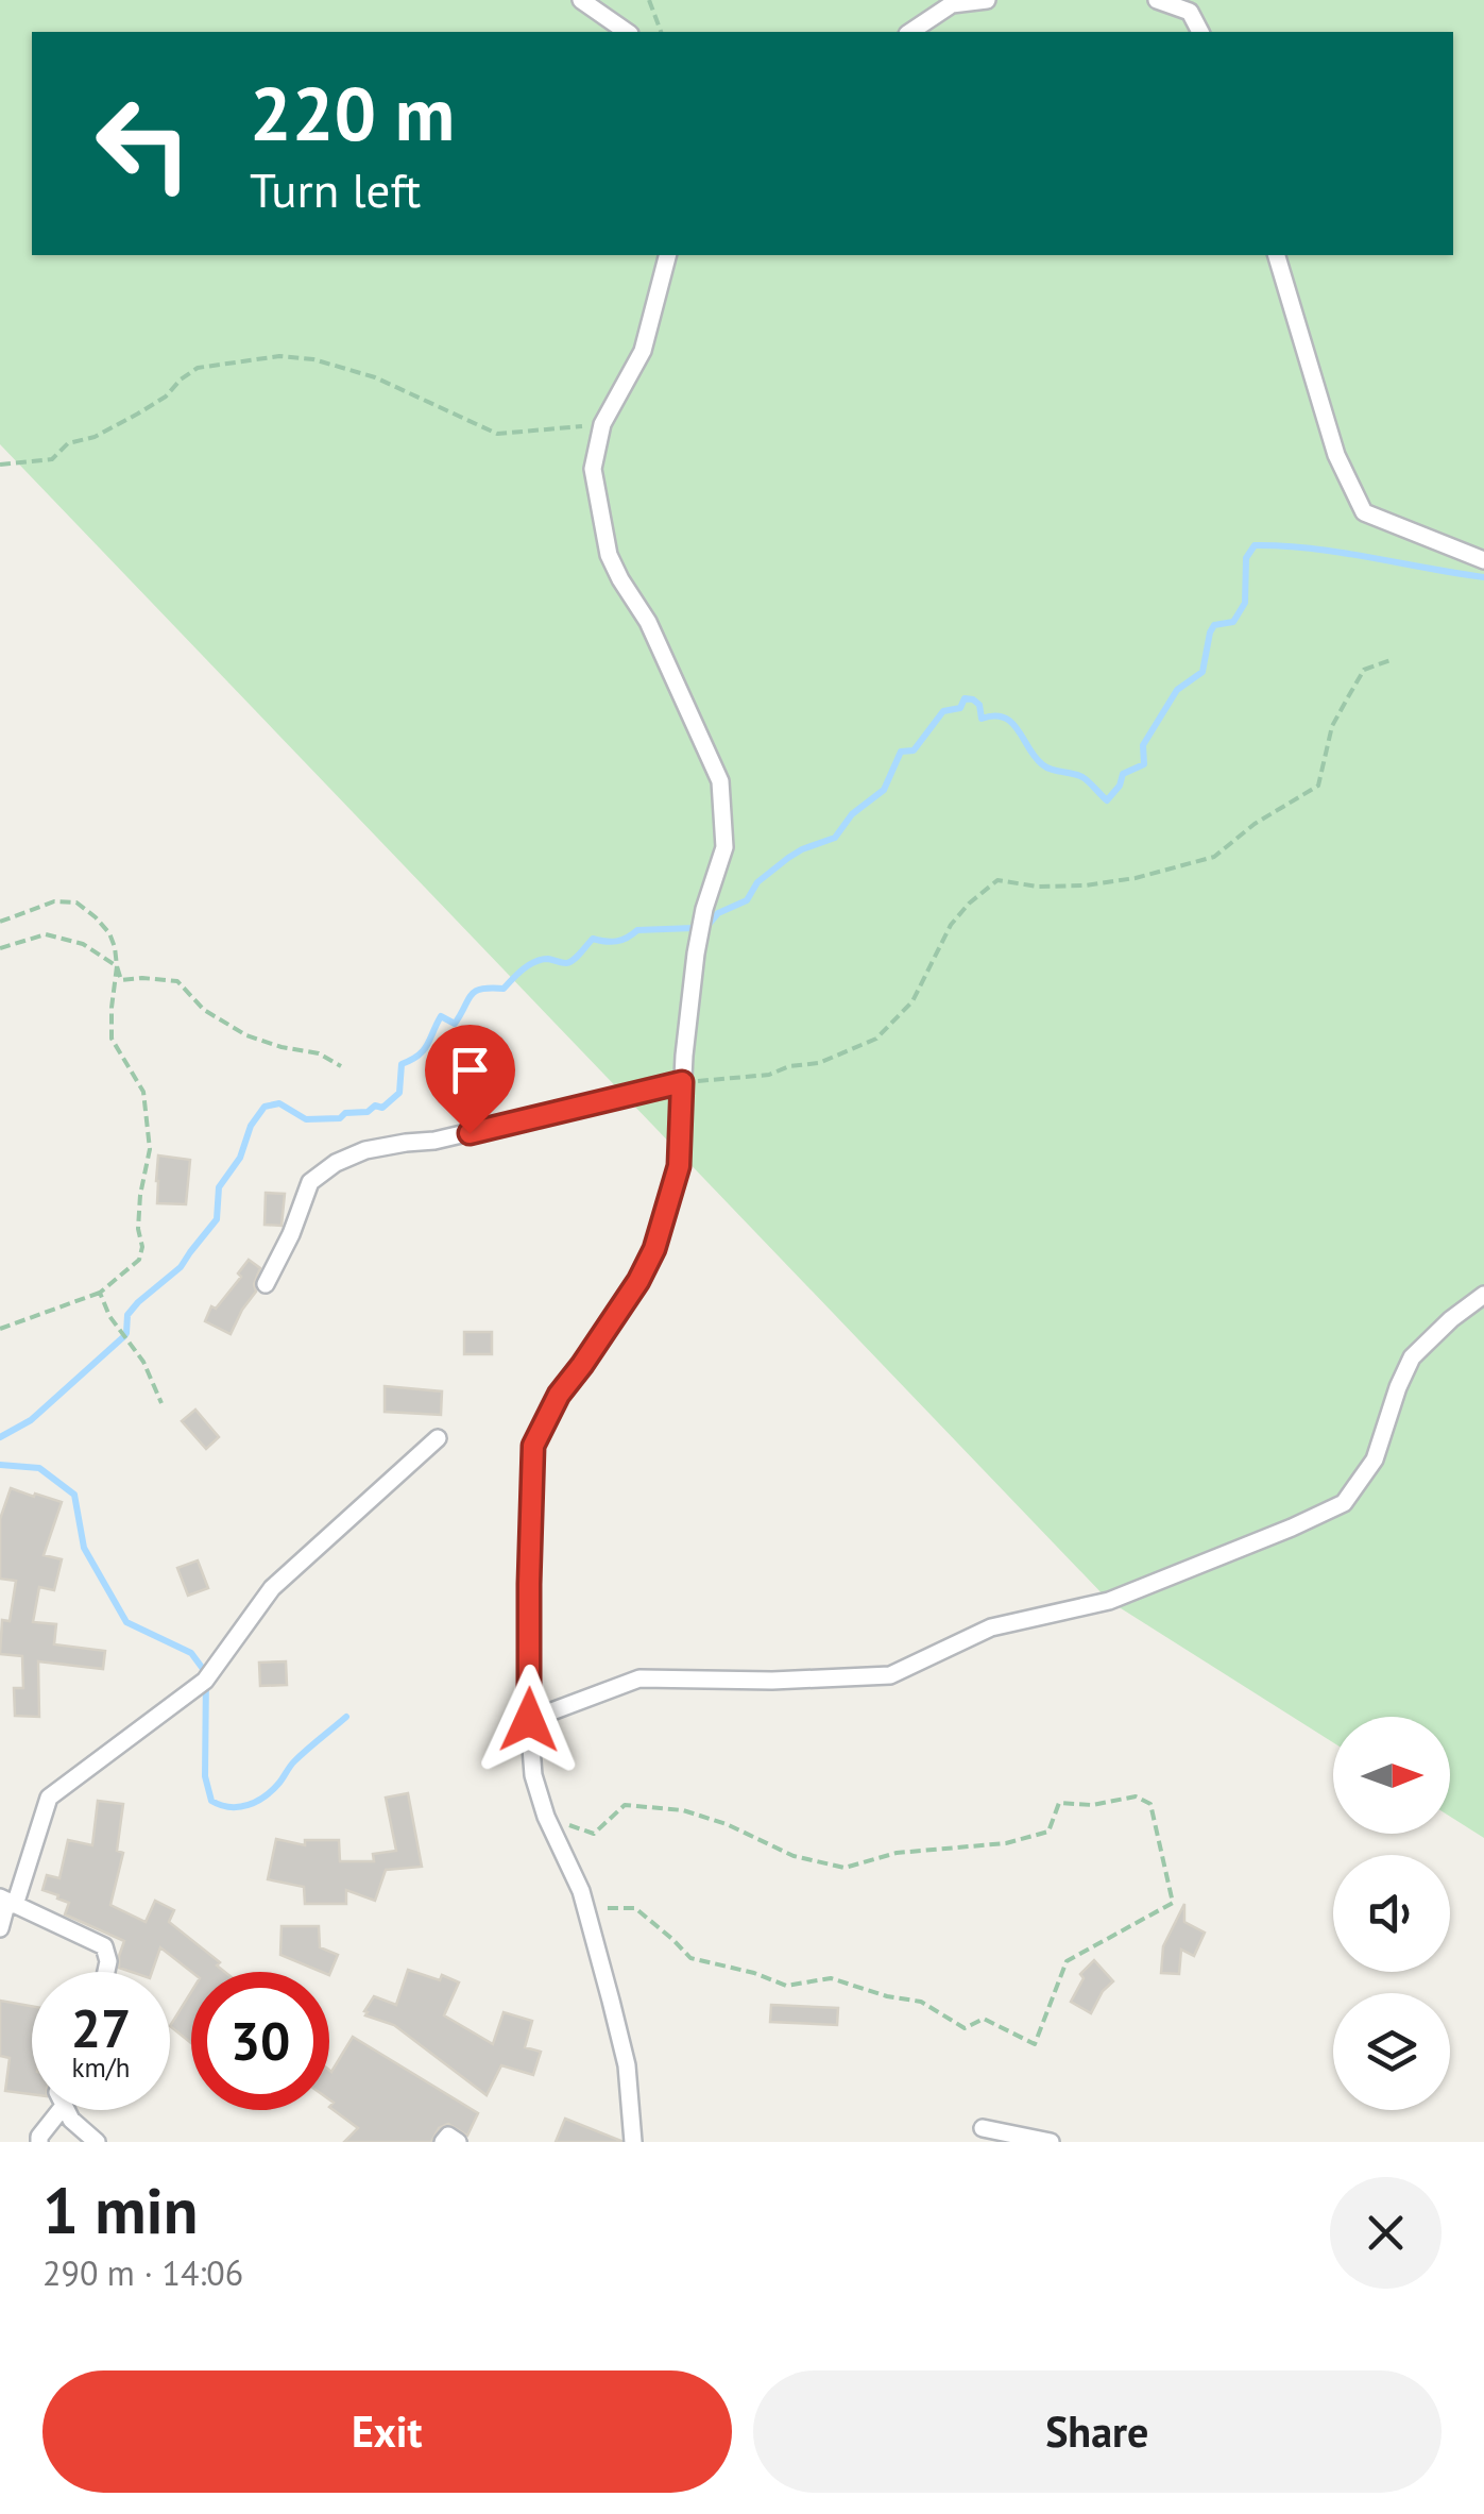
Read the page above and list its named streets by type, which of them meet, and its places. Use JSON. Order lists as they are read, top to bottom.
{
  "north": "right",
  "page": {
    "turn": ["220 m", "Turn left"],
    "speed": "27 km/h",
    "limit": "30",
    "heading": ["1 min", "290 m · 14:06"],
    "buttons": ["Exit", "Share"]
  }
}
